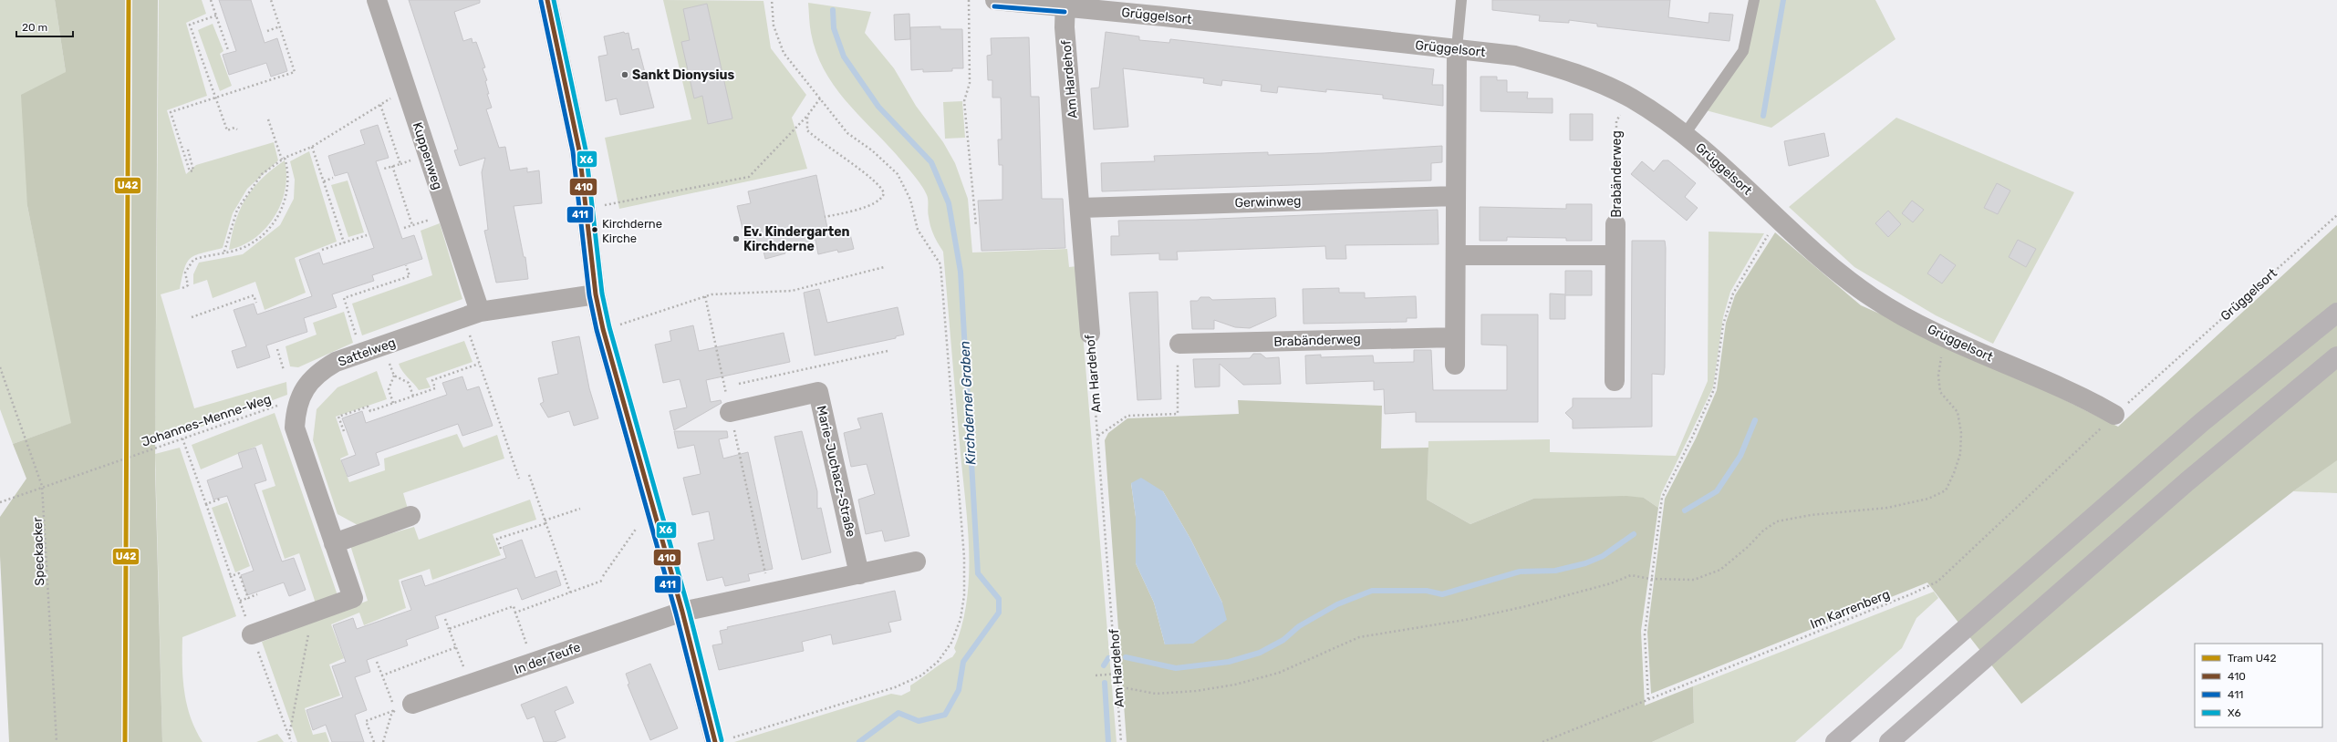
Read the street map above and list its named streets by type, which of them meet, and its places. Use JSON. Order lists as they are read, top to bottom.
{
  "streets": {
    "street": [
      "Grüggelsort",
      "Am Hardehof",
      "Kuppenweg",
      "Brabänderweg",
      "Gerwinweg",
      "Sattelweg",
      "Marie-Juchacz-Straße",
      "In der Teufe"
    ],
    "path": ["Johannes-Menne-Weg", "Speckacker", "Im Karrenberg"]
  },
  "crossings": [
    ["Grüggelsort", "Am Hardehof"],
    ["Grüggelsort", "Brabänderweg"],
    ["Grüggelsort", "Im Karrenberg"],
    ["Am Hardehof", "Gerwinweg"],
    ["Kuppenweg", "Sattelweg"],
    ["Sattelweg", "Johannes-Menne-Weg"],
    ["Johannes-Menne-Weg", "Speckacker"]
  ],
  "water": ["Kirchderner Graben"],
  "places": ["Sankt Dionysius", "Kirchderne Kirche", "Ev. Kindergarten Kirchderne"],
  "lines": [
    "tram line U42",
    "transit line 410",
    "transit line X6",
    "transit line 411"
  ],
  "legend": [
    "Tram U42",
    "410",
    "411",
    "X6"
  ],
  "scale_bar": "20 m"
}
